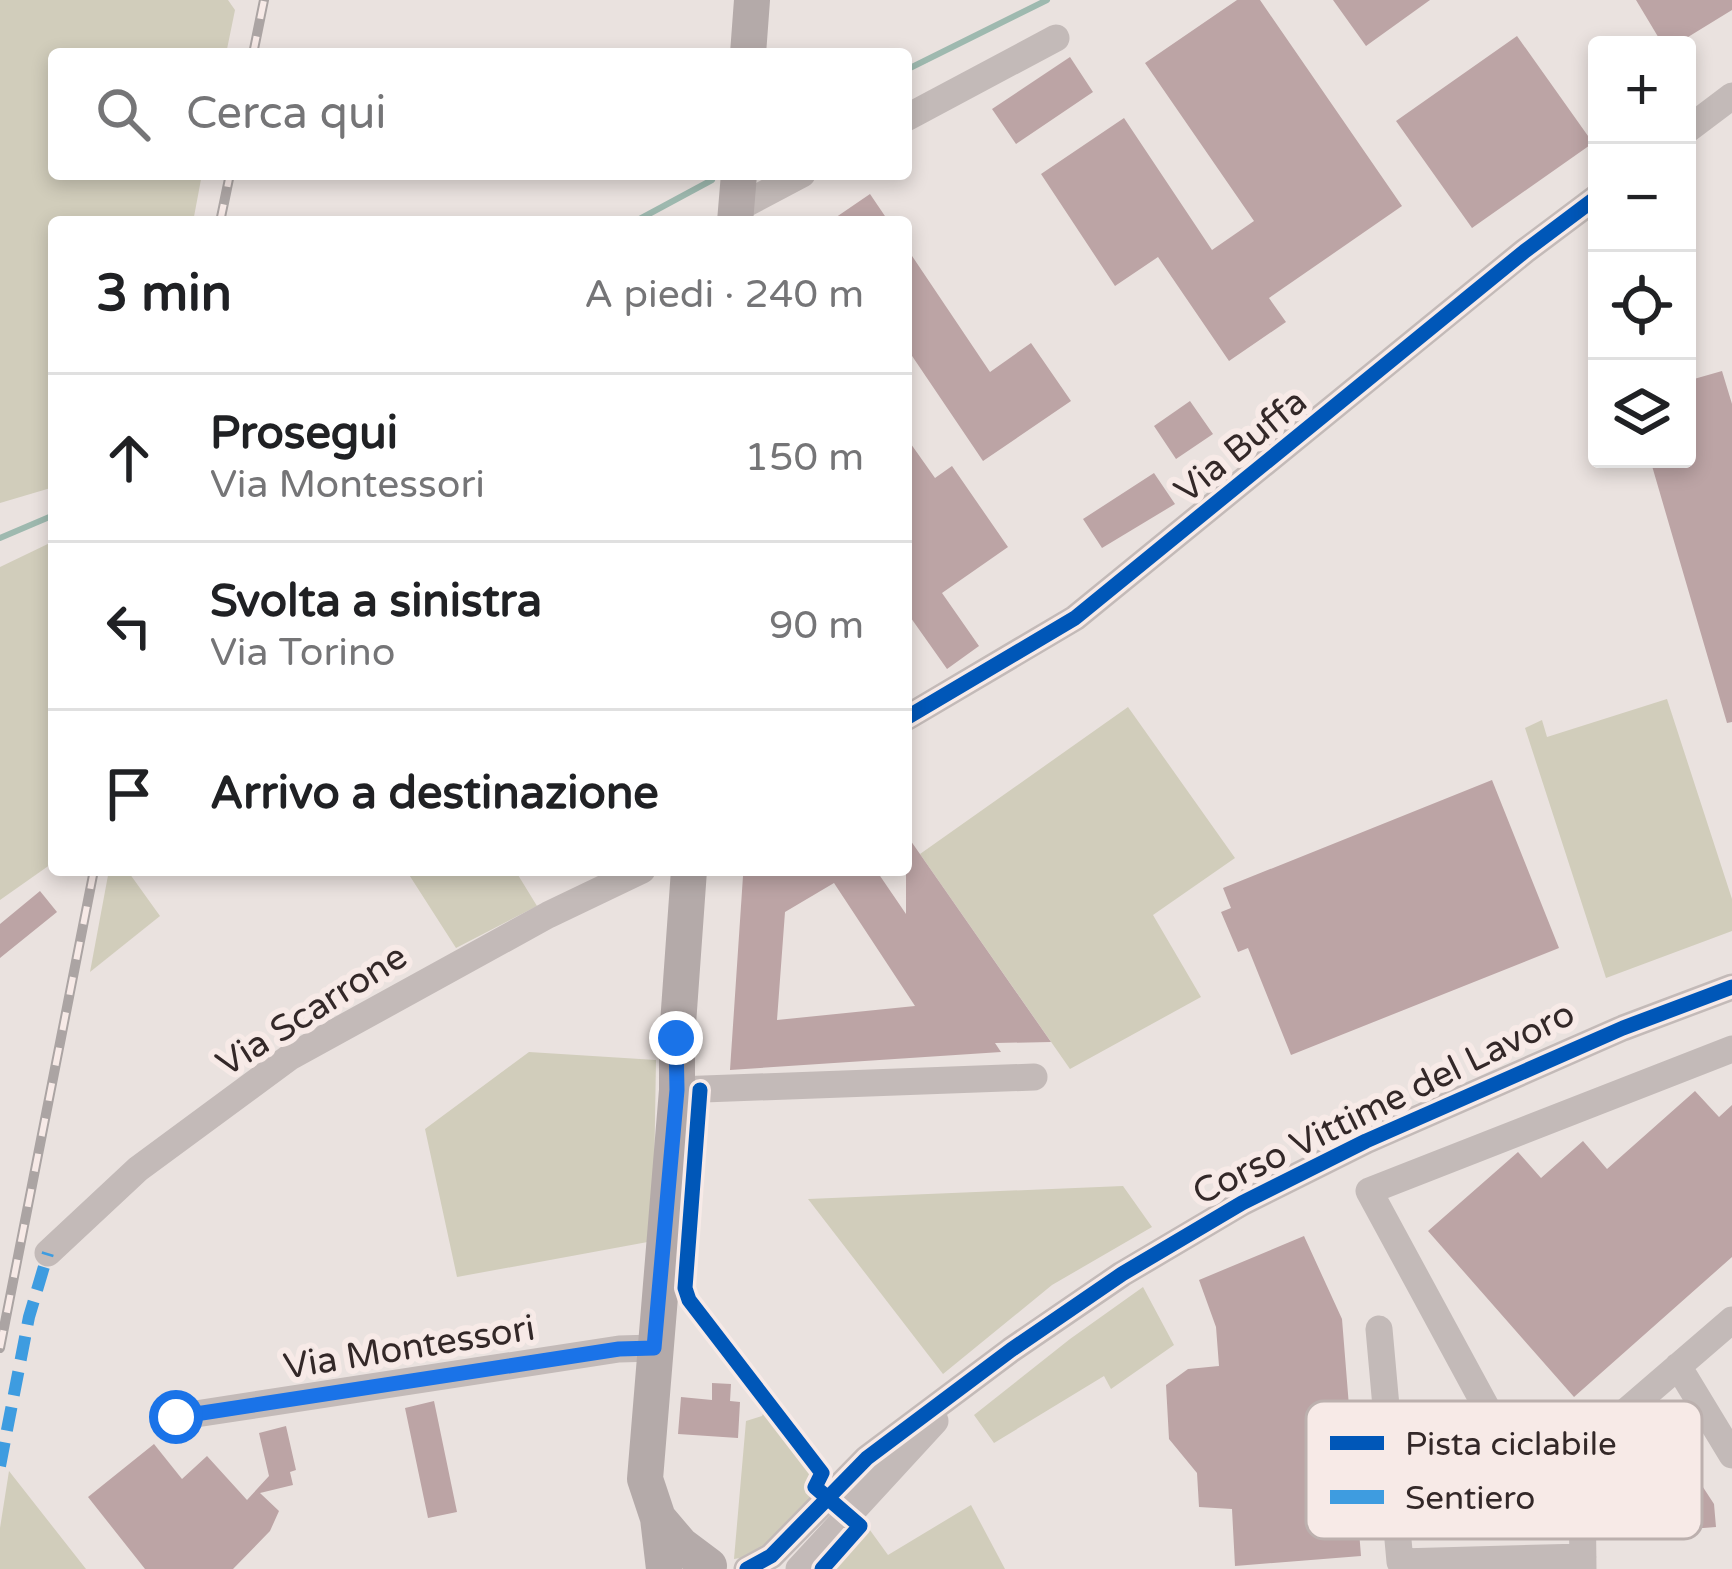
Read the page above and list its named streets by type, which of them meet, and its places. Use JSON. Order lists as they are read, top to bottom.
{
  "streets": {
    "street": [
      "Via Buffa",
      "Via Scarrone",
      "Corso Vittime del Lavoro",
      "Via Montessori"
    ]
  },
  "legend": ["Pista ciclabile", "Sentiero"],
  "page": {
    "map_buttons": ["+", "−"],
    "search": "Cerca qui",
    "heading": ["3 min", "A piedi · 240 m"],
    "list": [
      ["Prosegui", "Via Montessori", "150 m"],
      ["Svolta a sinistra", "Via Torino", "90 m"],
      "Arrivo a destinazione"
    ]
  }
}
